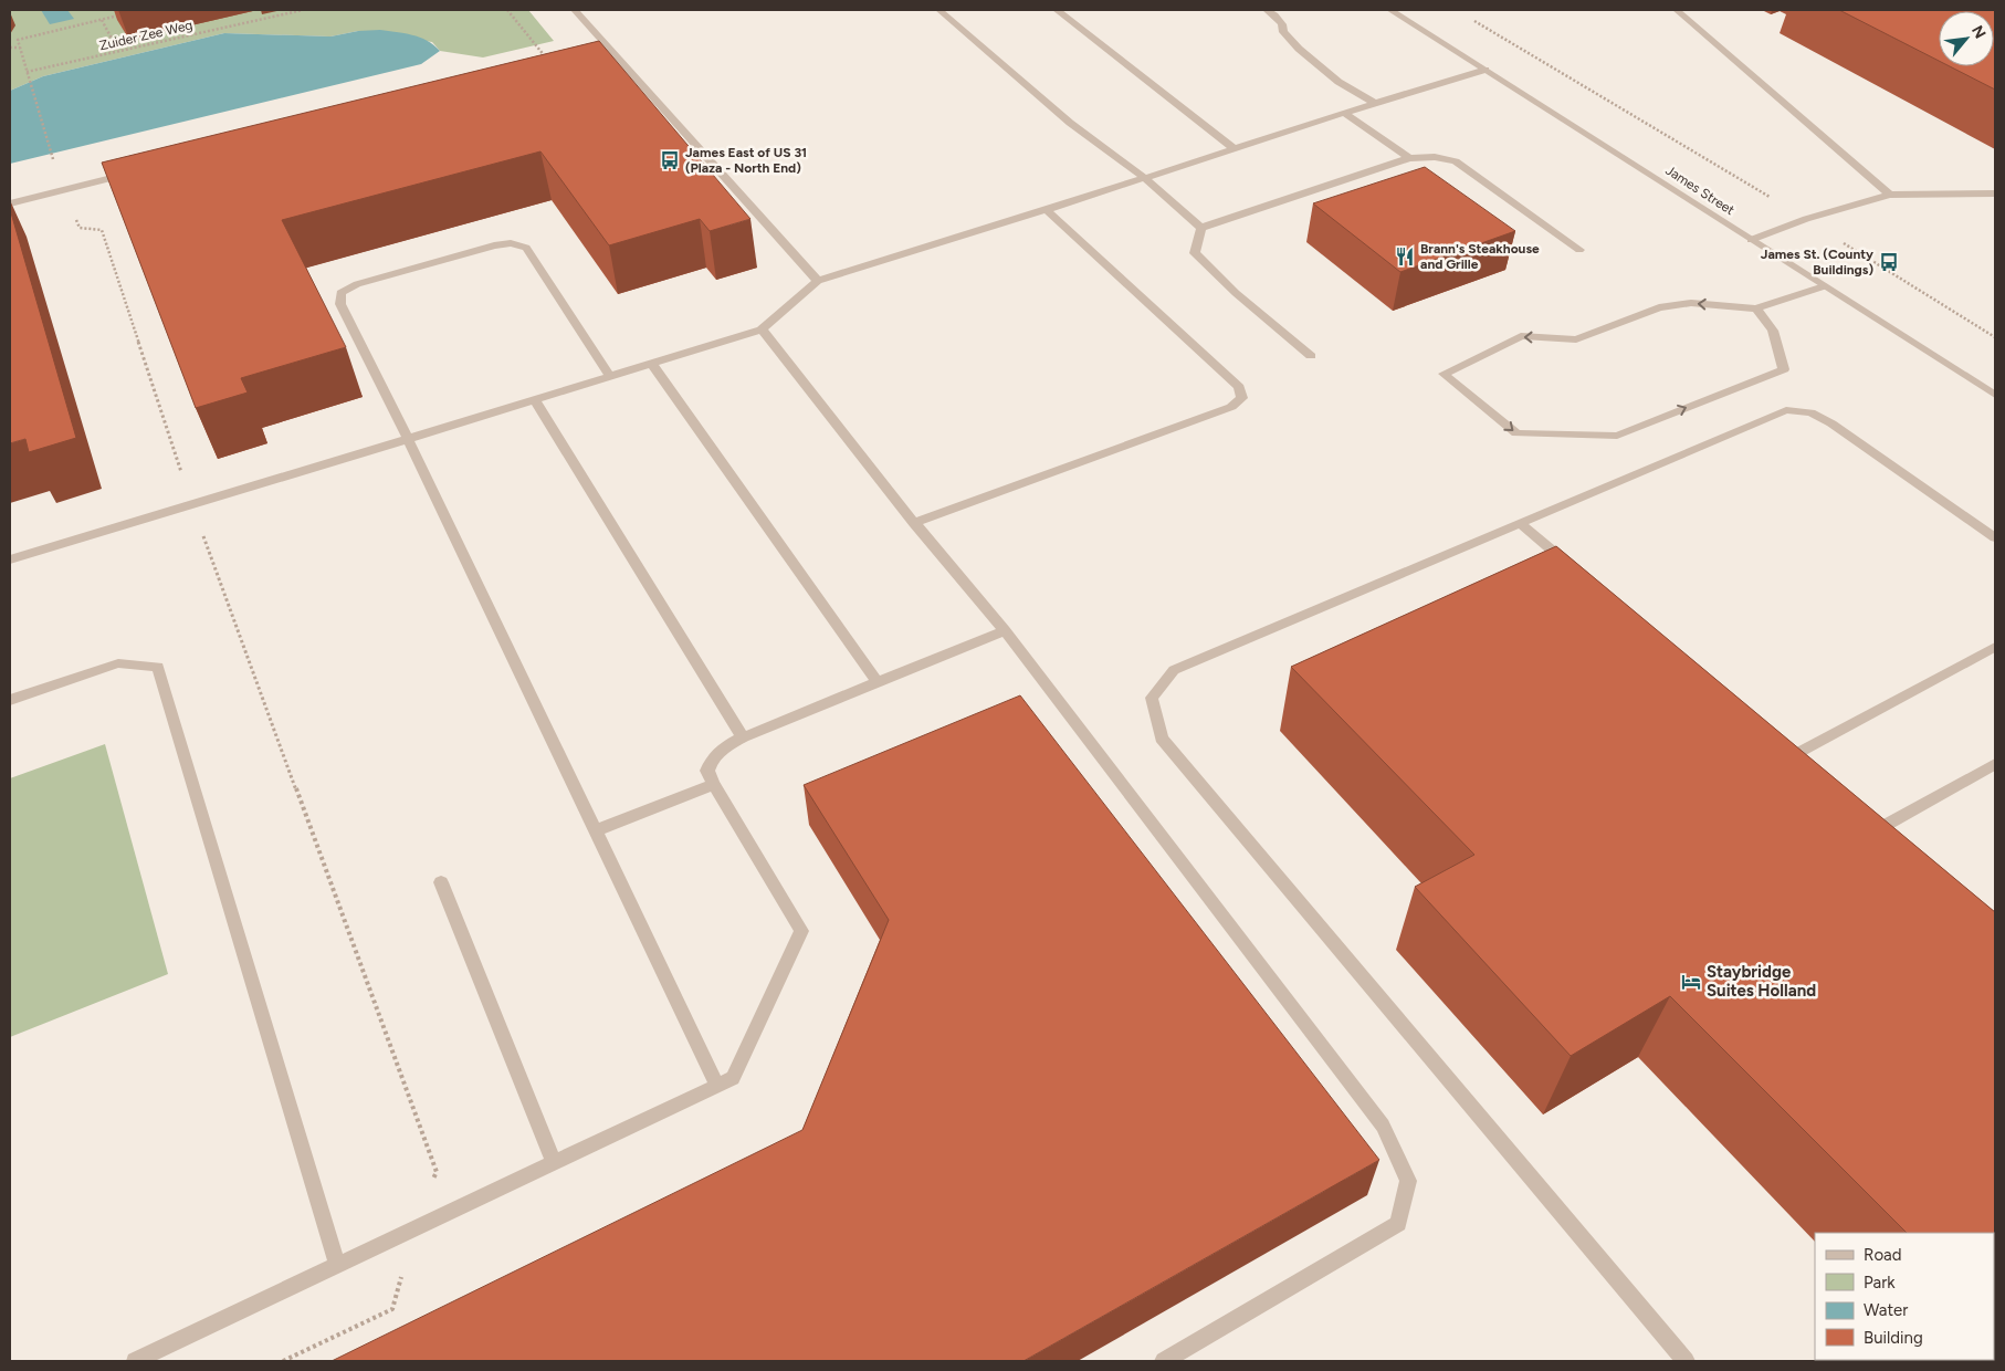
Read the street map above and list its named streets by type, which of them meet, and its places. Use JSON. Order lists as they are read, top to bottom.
{
  "streets": {
    "street": ["James Street"],
    "path": ["Zuider Zee Weg"]
  },
  "places": {
    "bus stop": ["James East of US 31 (Plaza - North End)", "James St. (County Buildings)"],
    "restaurant": ["Brann's Steakhouse and Grille"],
    "hotel": ["Staybridge Suites Holland"]
  },
  "legend": [
    "Road",
    "Park",
    "Water",
    "Building"
  ],
  "north": "top right"
}
